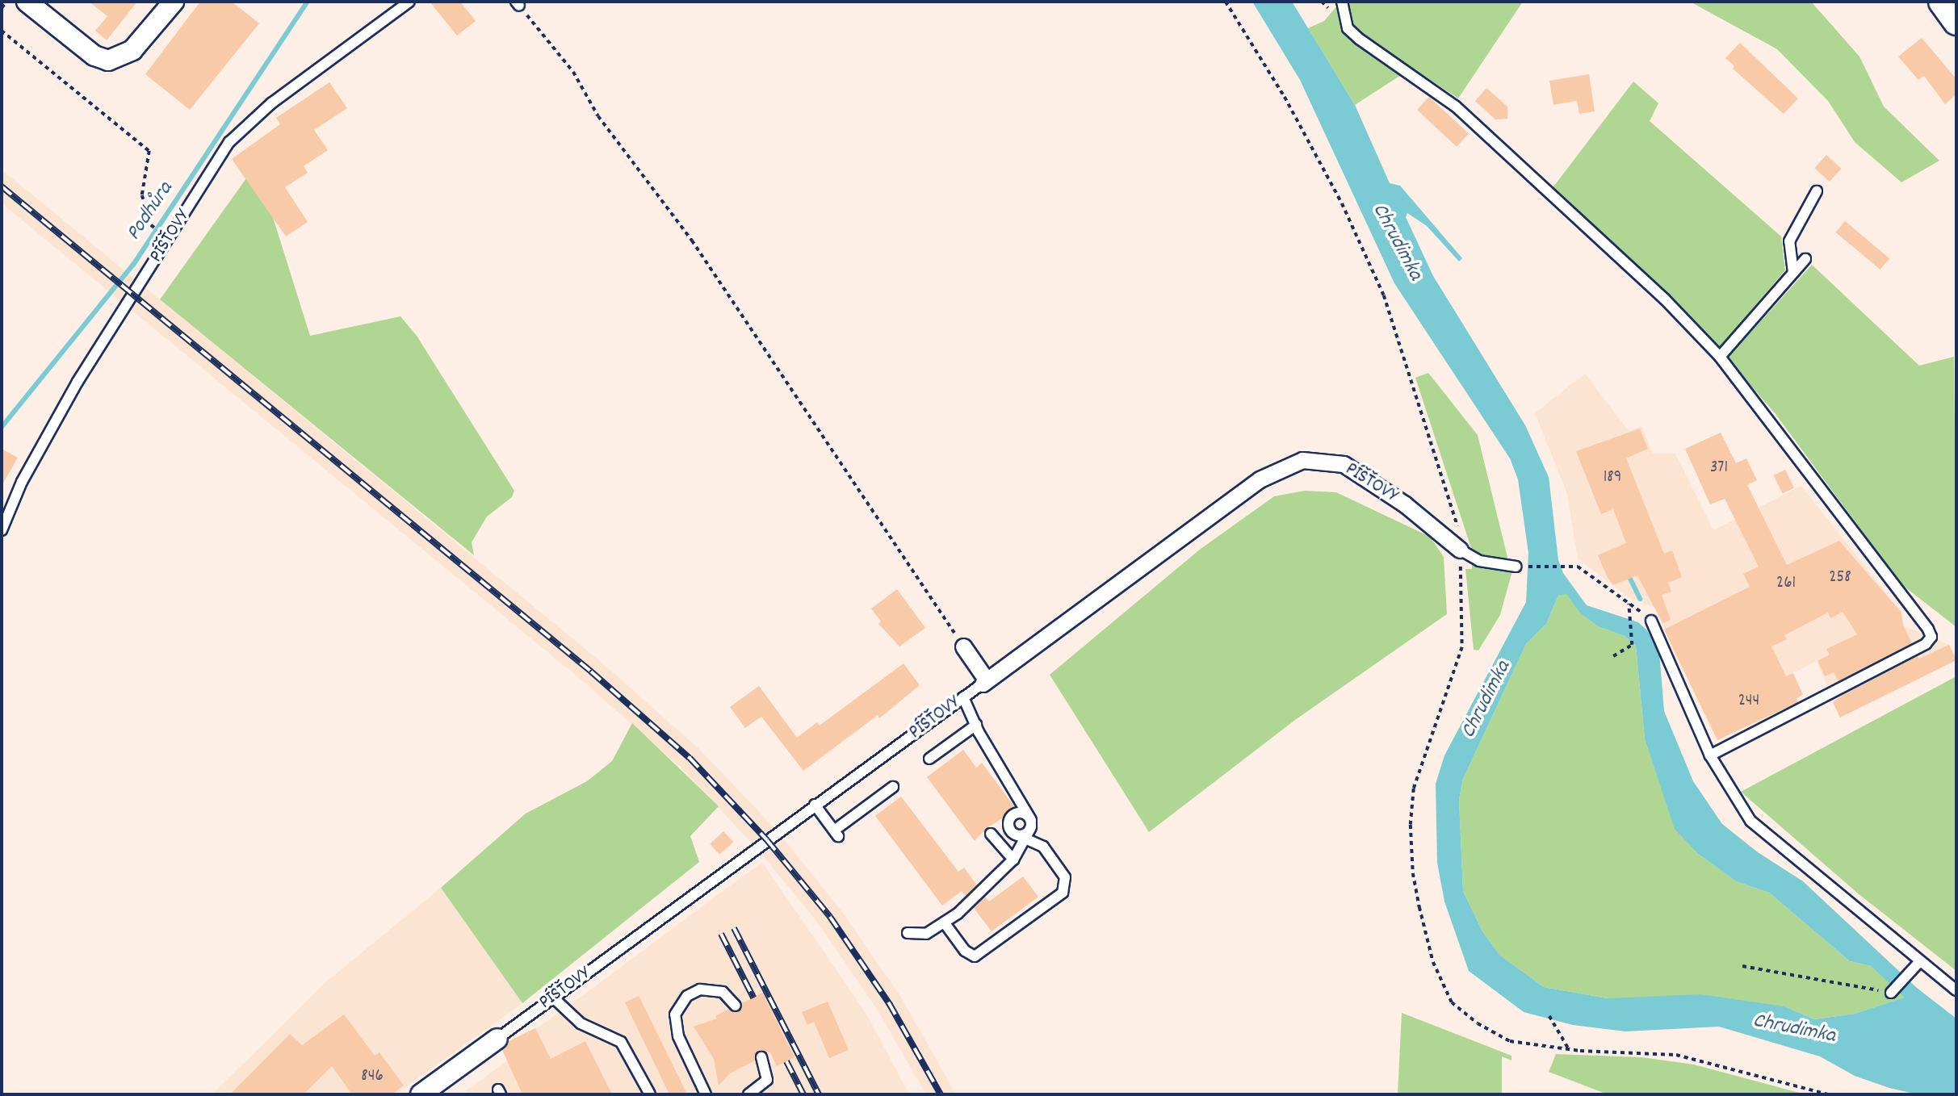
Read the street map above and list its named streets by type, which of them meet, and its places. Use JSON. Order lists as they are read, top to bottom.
{
  "streets": {
    "street": ["PÍŠŤOVY"]
  },
  "water": ["Podhůra", "Chrudimka"],
  "house_numbers": [
    "371",
    "189",
    "258",
    "261",
    "244",
    "846"
  ]
}
